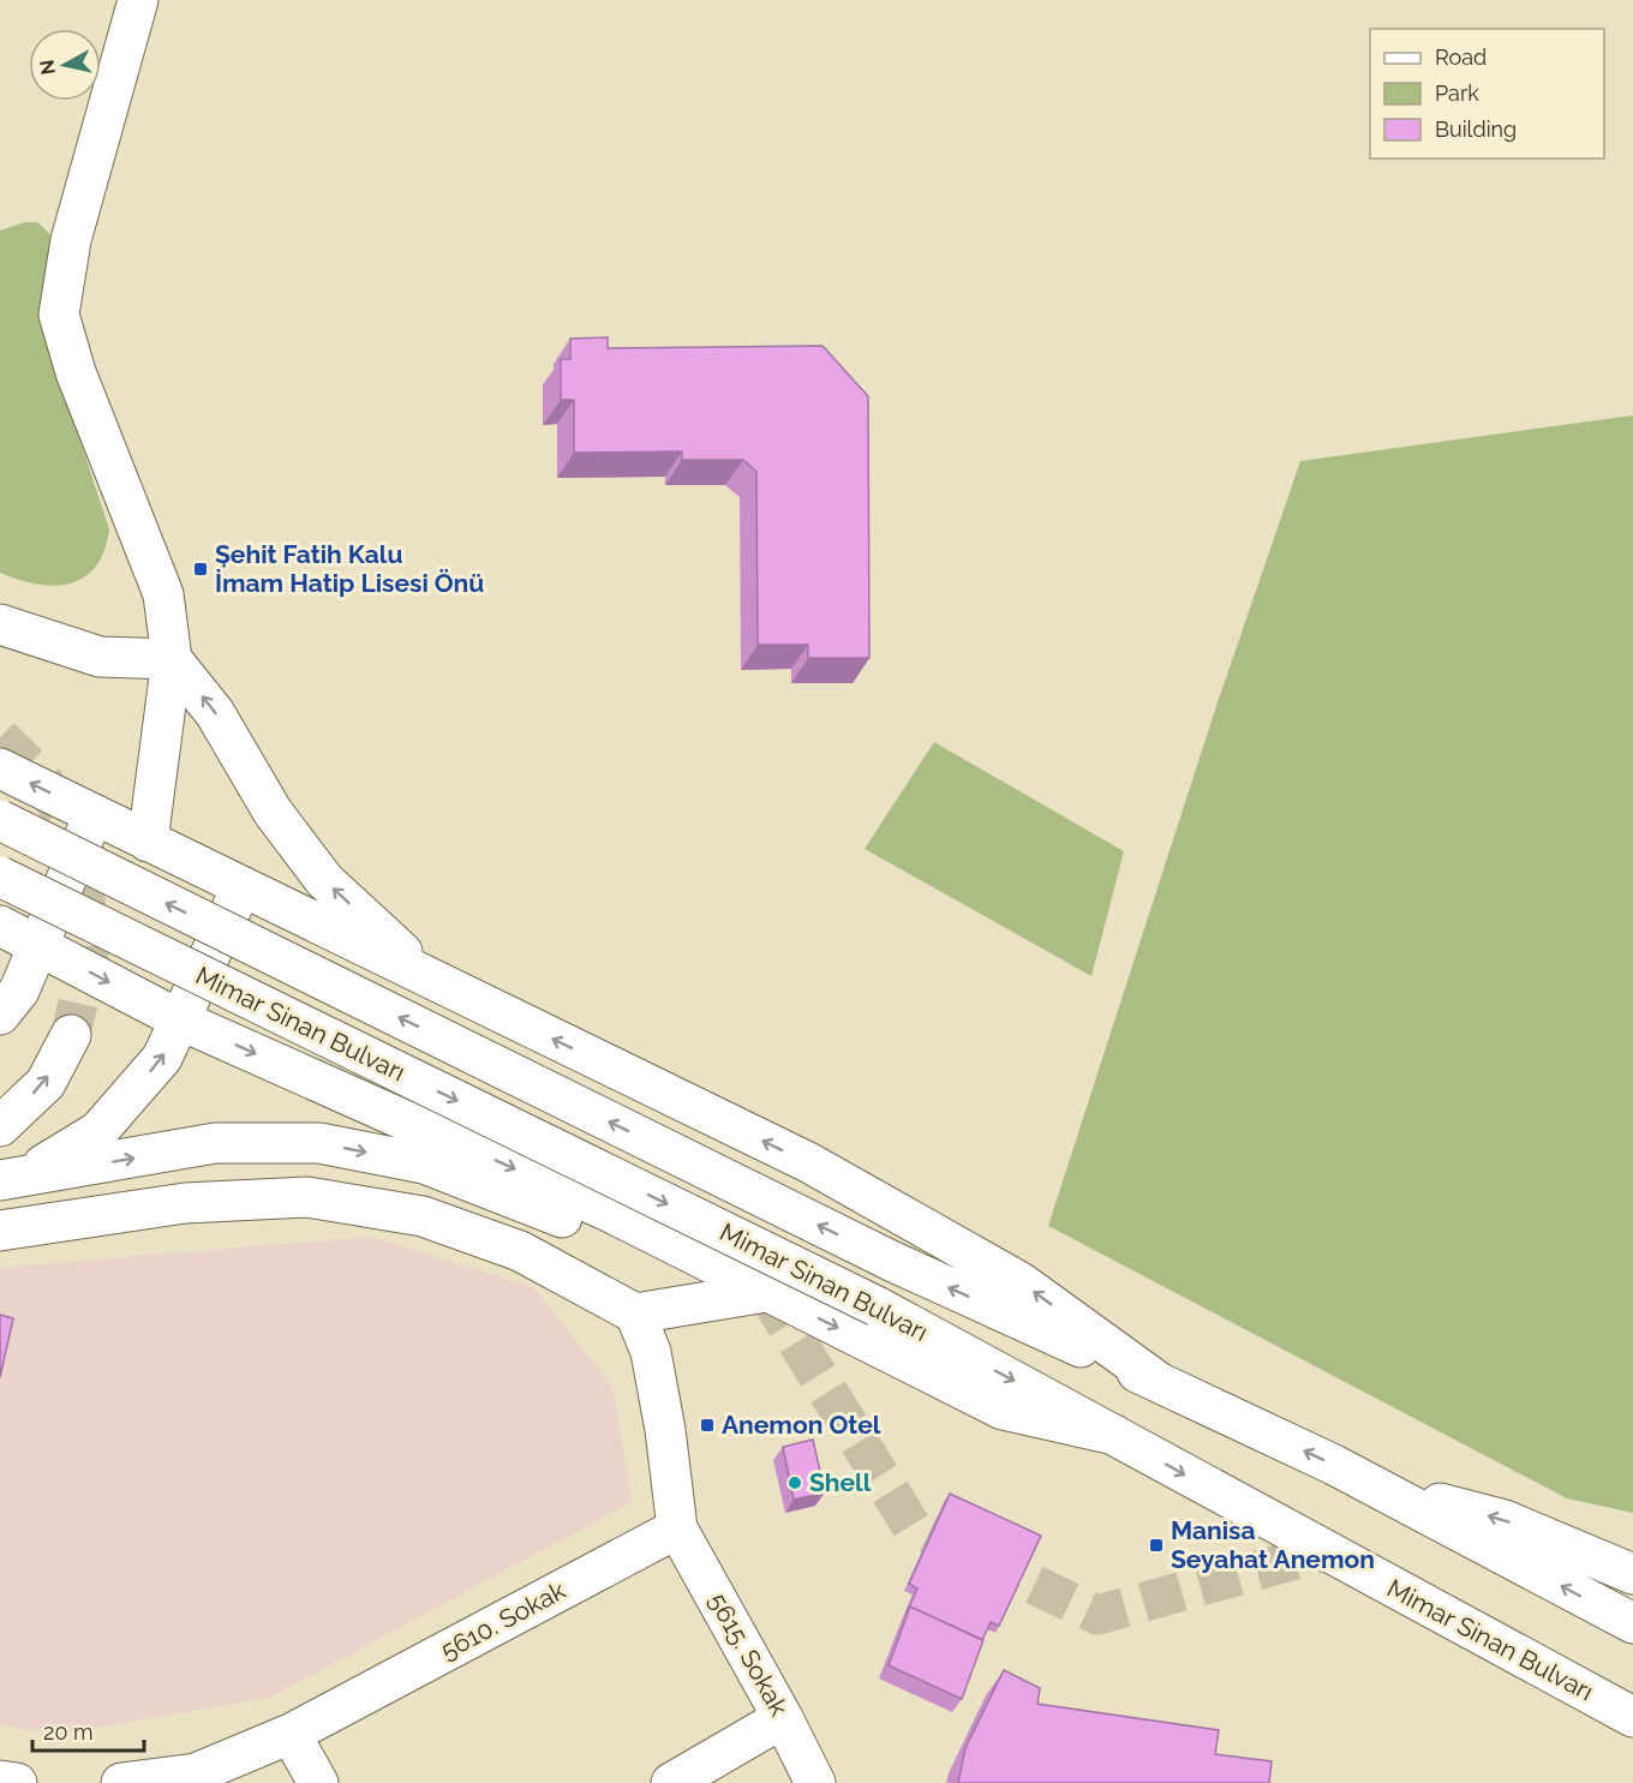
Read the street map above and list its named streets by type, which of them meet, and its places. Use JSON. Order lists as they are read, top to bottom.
{
  "streets": {
    "main road": ["Mimar Sinan Bulvarı", "5610. Sokak", "5615. Sokak"]
  },
  "crossings": [
    ["5610. Sokak", "5615. Sokak"]
  ],
  "places": {
    "transit": ["Şehit Fatih Kalu İmam Hatip Lisesi Önü", "Anemon Otel", "Manisa Seyahat Anemon"],
    "other": ["Shell"]
  },
  "legend": ["Road", "Park", "Building"],
  "scale_bar": "20 m",
  "north": "left"
}
